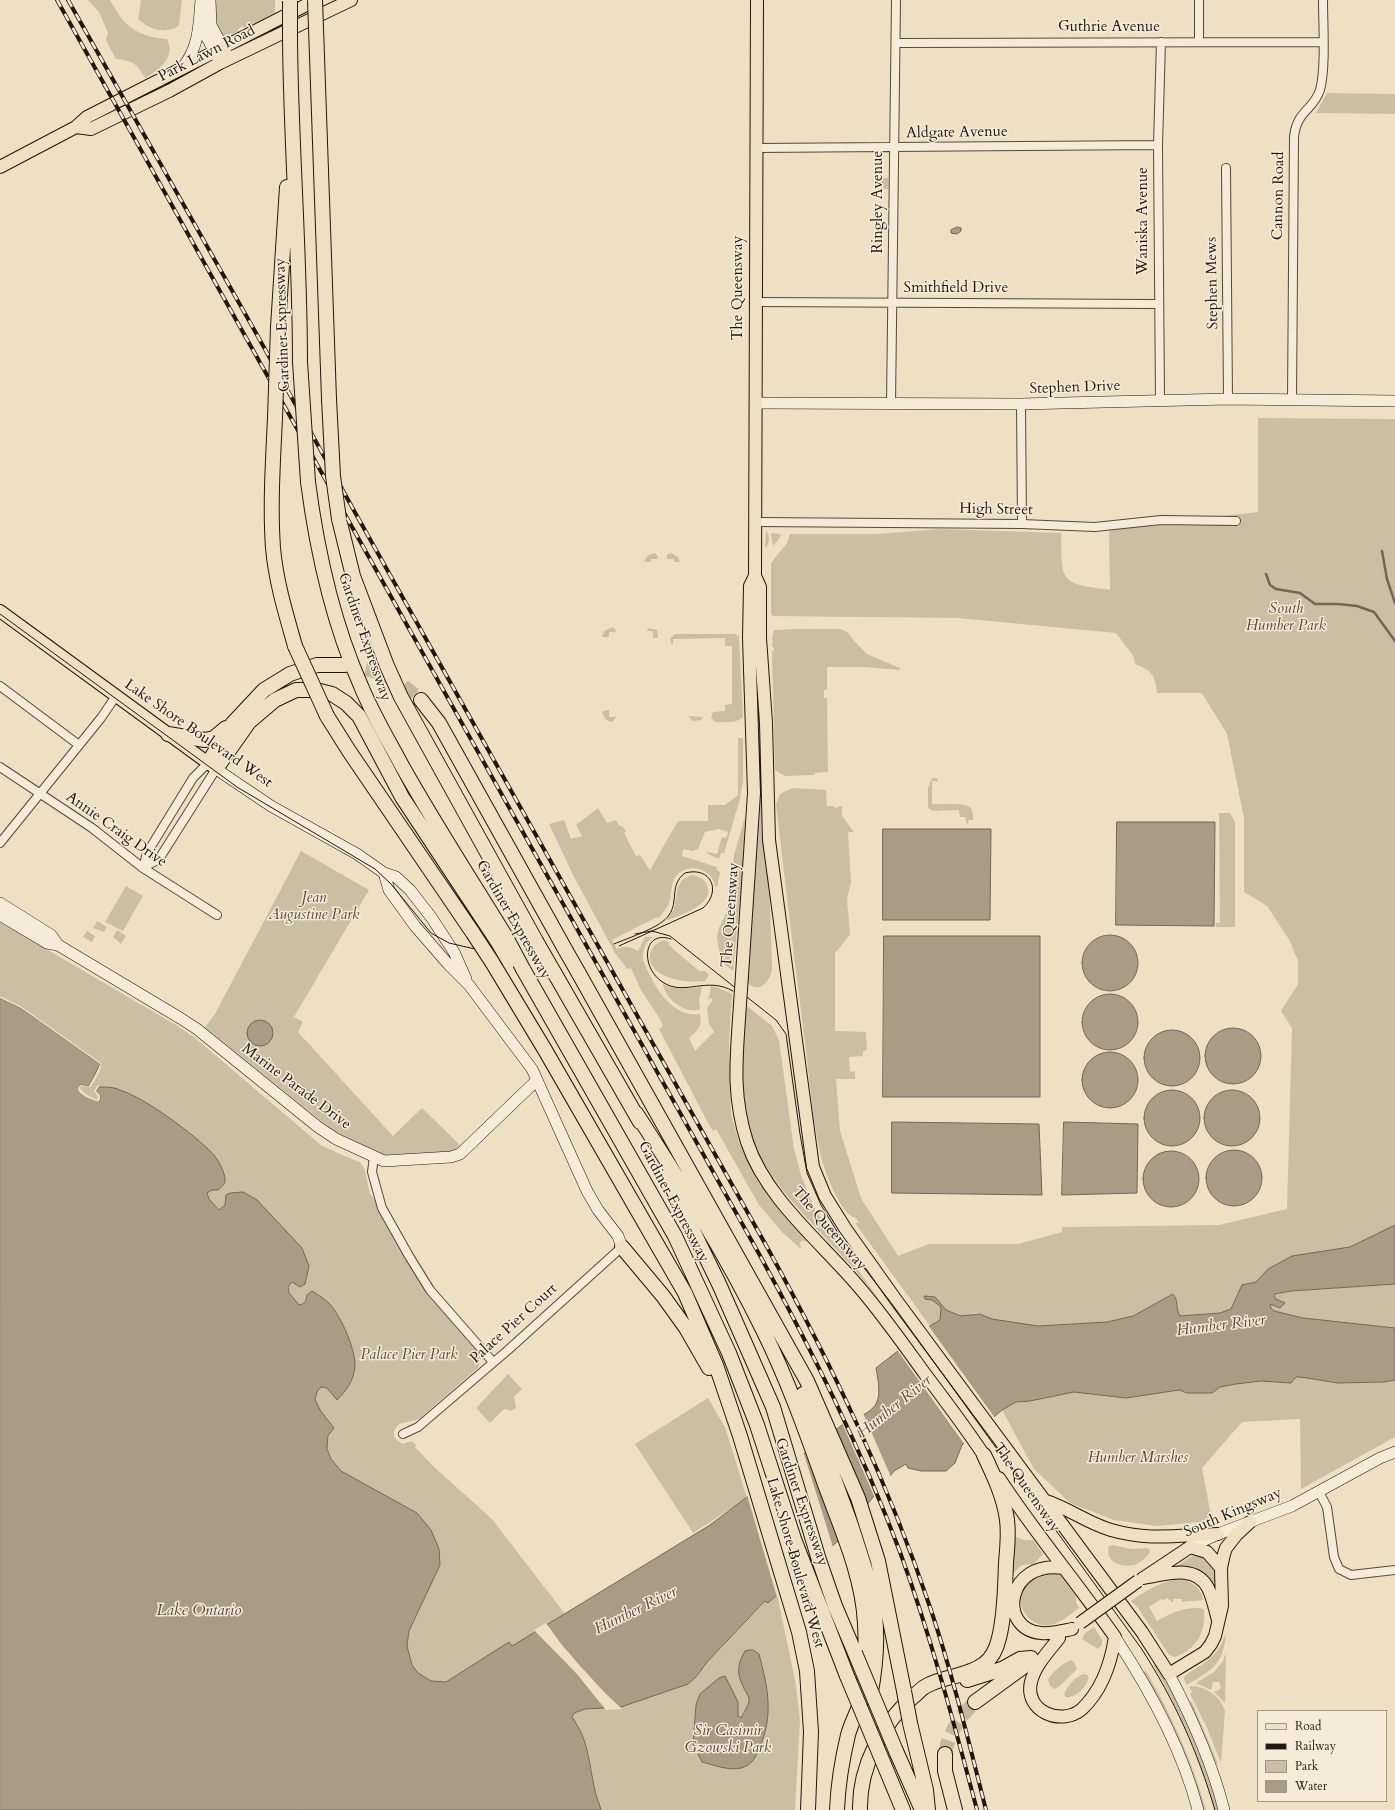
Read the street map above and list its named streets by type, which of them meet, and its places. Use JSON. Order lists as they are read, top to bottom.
{
  "streets": {
    "highway": ["Gardiner Expressway", "Lake Shore Boulevard West"],
    "main road": ["Park Lawn Road", "The Queensway", "South Kingsway"],
    "street": [
      "Guthrie Avenue",
      "Aldgate Avenue",
      "Cannon Road",
      "Ringley Avenue",
      "Waniska Avenue",
      "Stephen Mews",
      "Smithfield Drive",
      "Stephen Drive",
      "High Street",
      "Annie Craig Drive",
      "Marine Parade Drive",
      "Palace Pier Court"
    ]
  },
  "crossings": [
    ["Guthrie Avenue", "Cannon Road"],
    ["Guthrie Avenue", "Ringley Avenue"],
    ["Guthrie Avenue", "Waniska Avenue"],
    ["Park Lawn Road", "Gardiner Expressway"],
    ["Aldgate Avenue", "Ringley Avenue"],
    ["Aldgate Avenue", "Waniska Avenue"],
    ["Aldgate Avenue", "The Queensway"],
    ["Cannon Road", "Stephen Drive"],
    ["Ringley Avenue", "Smithfield Drive"],
    ["Ringley Avenue", "Stephen Drive"],
    ["Waniska Avenue", "Smithfield Drive"],
    ["Waniska Avenue", "Stephen Drive"],
    ["Stephen Mews", "Stephen Drive"],
    ["The Queensway", "Smithfield Drive"],
    ["The Queensway", "Stephen Drive"],
    ["The Queensway", "High Street"],
    ["Lake Shore Boulevard West", "Marine Parade Drive"],
    ["Lake Shore Boulevard West", "Palace Pier Court"]
  ],
  "water": ["Humber River", "Lake Ontario"],
  "parks": [
    "South Humber Park",
    "Jean Augustine Park",
    "Palace Pier Park",
    "Humber Marshes",
    "Sir Casimir Gzowski Park"
  ],
  "legend": [
    "Road",
    "Railway",
    "Park",
    "Water"
  ]
}
